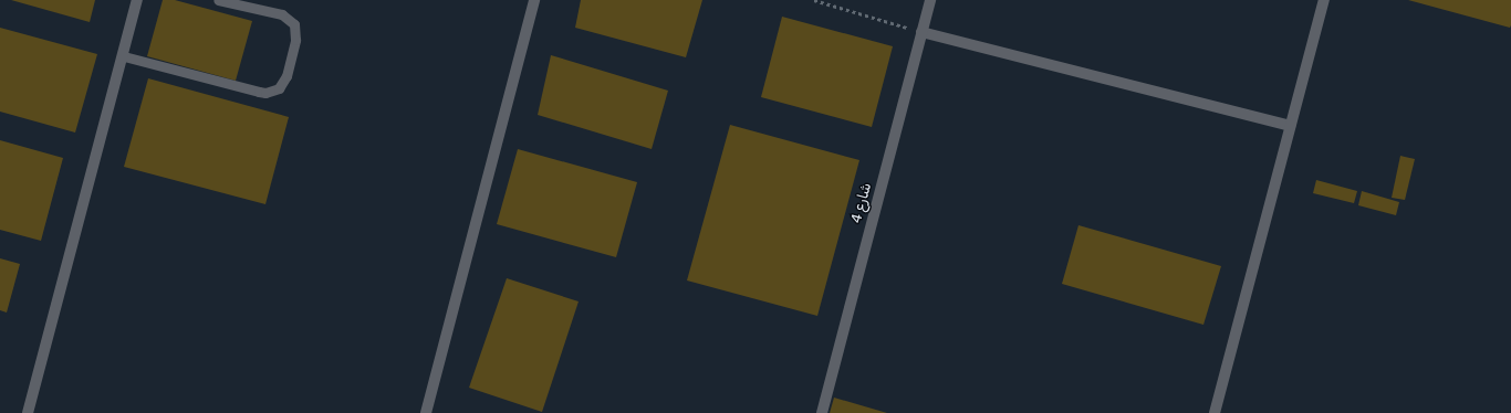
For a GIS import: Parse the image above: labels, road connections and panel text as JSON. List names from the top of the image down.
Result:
{
  "streets": {
    "street": ["شارع 4"]
  }
}
